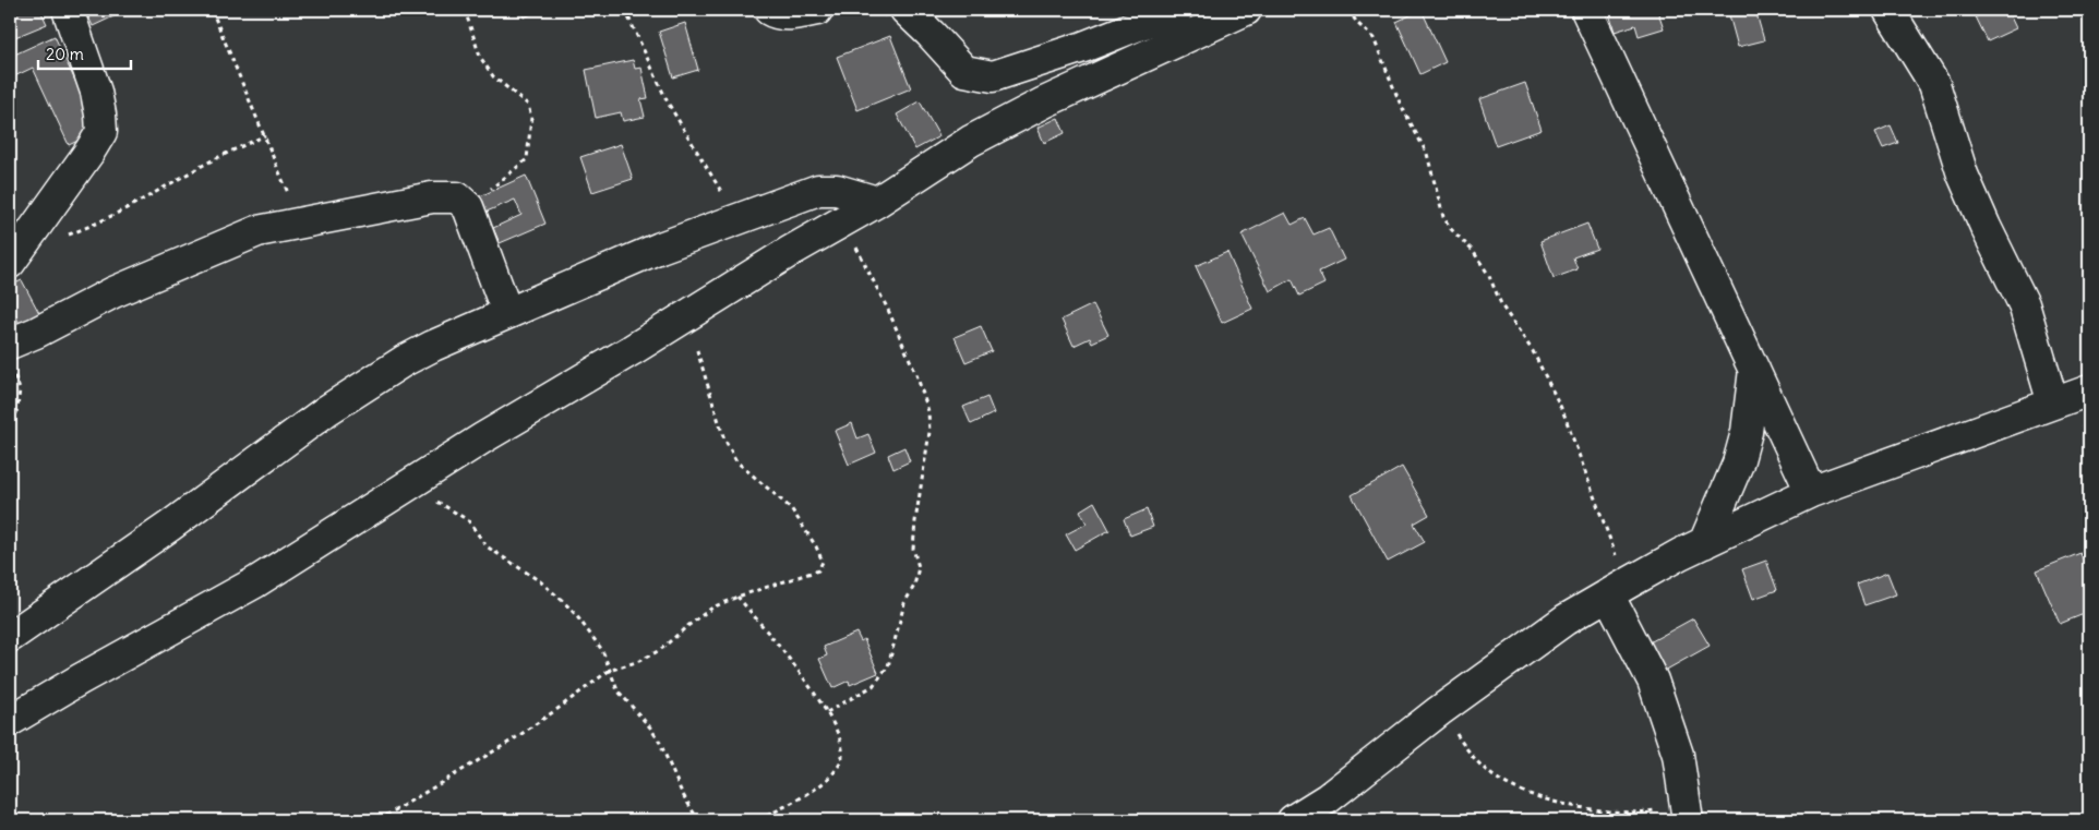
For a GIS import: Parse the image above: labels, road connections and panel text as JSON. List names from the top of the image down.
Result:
{
  "scale_bar": "20 m"
}
